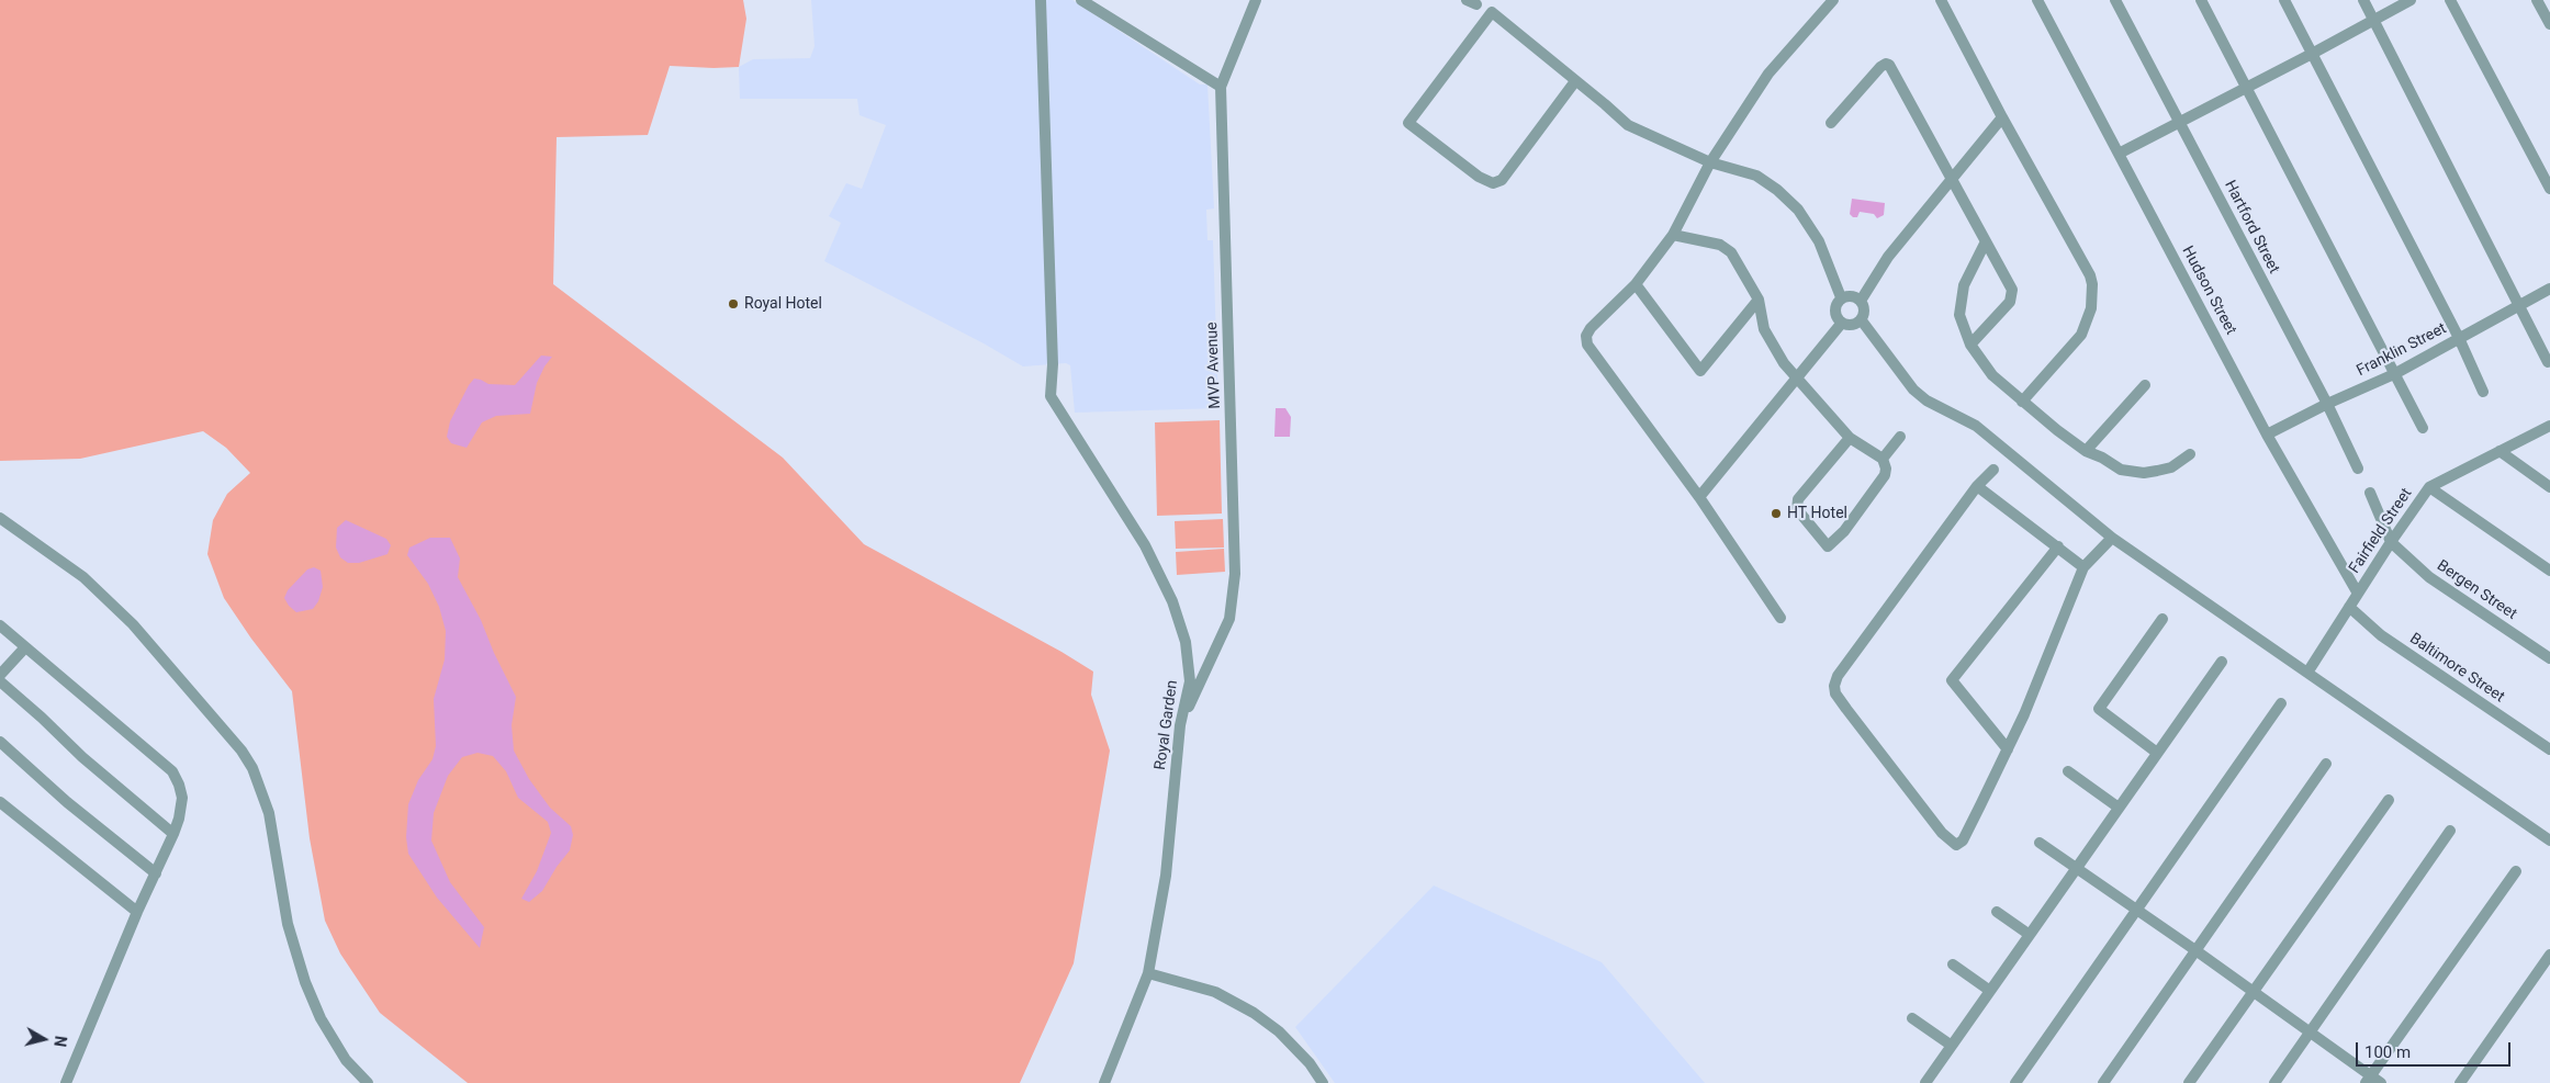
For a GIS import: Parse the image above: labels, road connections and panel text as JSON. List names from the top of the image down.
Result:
{
  "streets": {
    "street": [
      "Hartford Street",
      "Hudson Street",
      "Franklin Street",
      "MVP Avenue",
      "Fairfield Street",
      "Bergen Street",
      "Baltimore Street",
      "Royal Garden"
    ]
  },
  "crossings": [
    ["Hartford Street", "Franklin Street"],
    ["Hudson Street", "Franklin Street"],
    ["Hudson Street", "Fairfield Street"],
    ["MVP Avenue", "Royal Garden"],
    ["Fairfield Street", "Bergen Street"],
    ["Fairfield Street", "Baltimore Street"]
  ],
  "places": ["Royal Hotel", "HT Hotel"],
  "scale_bar": "100 m",
  "north": "right"
}
